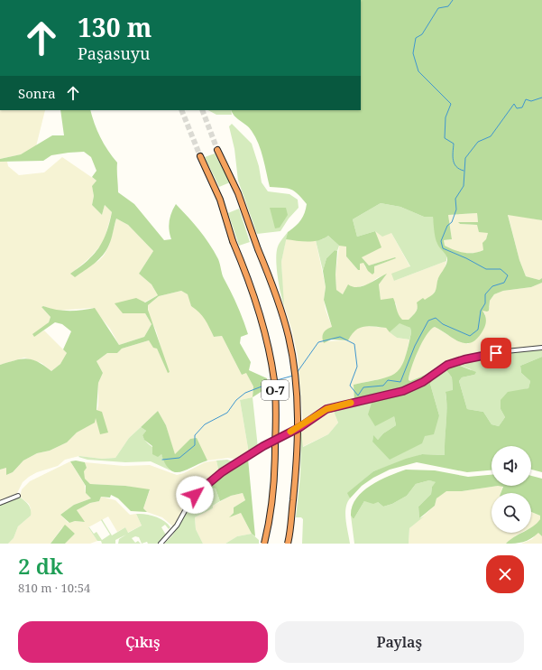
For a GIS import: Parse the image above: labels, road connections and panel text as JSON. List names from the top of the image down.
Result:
{
  "streets": {
    "highway": ["O-7"]
  },
  "page": {
    "turn": ["130 m", "Paşasuyu"],
    "then": "Sonra",
    "heading": ["2 dk", "810 m · 10:54"],
    "buttons": ["Çıkış", "Paylaş"]
  }
}
